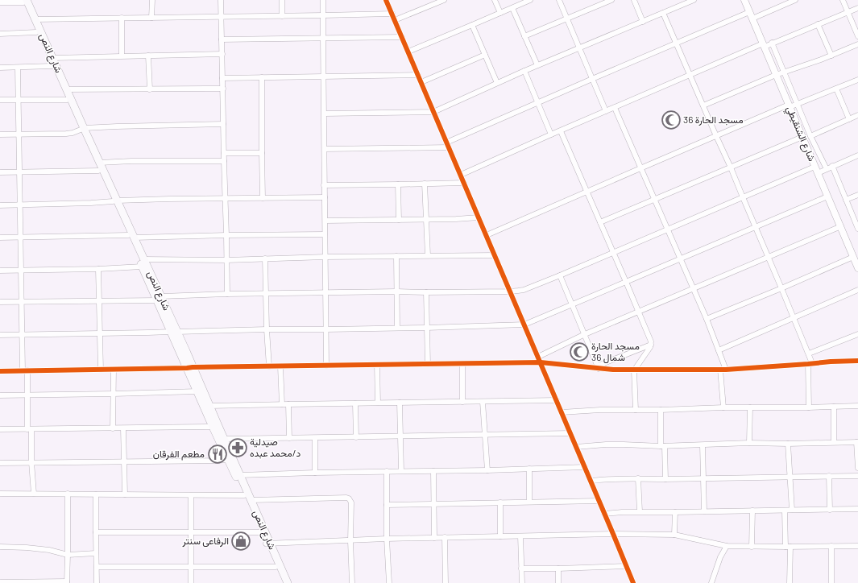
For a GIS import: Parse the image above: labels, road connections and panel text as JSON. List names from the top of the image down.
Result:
{
  "streets": {
    "main road": ["شارع النص"],
    "street": ["شارع الشنقيطي"]
  },
  "places": {
    "mosque": ["مسجد الحارة 36", "مسجد الحارة 36 شمال"],
    "pharmacy": ["صيدلية د/محمد عبده"],
    "restaurant": ["مطعم الفرقان"],
    "shop": ["الرفاعى سنتر"]
  }
}
